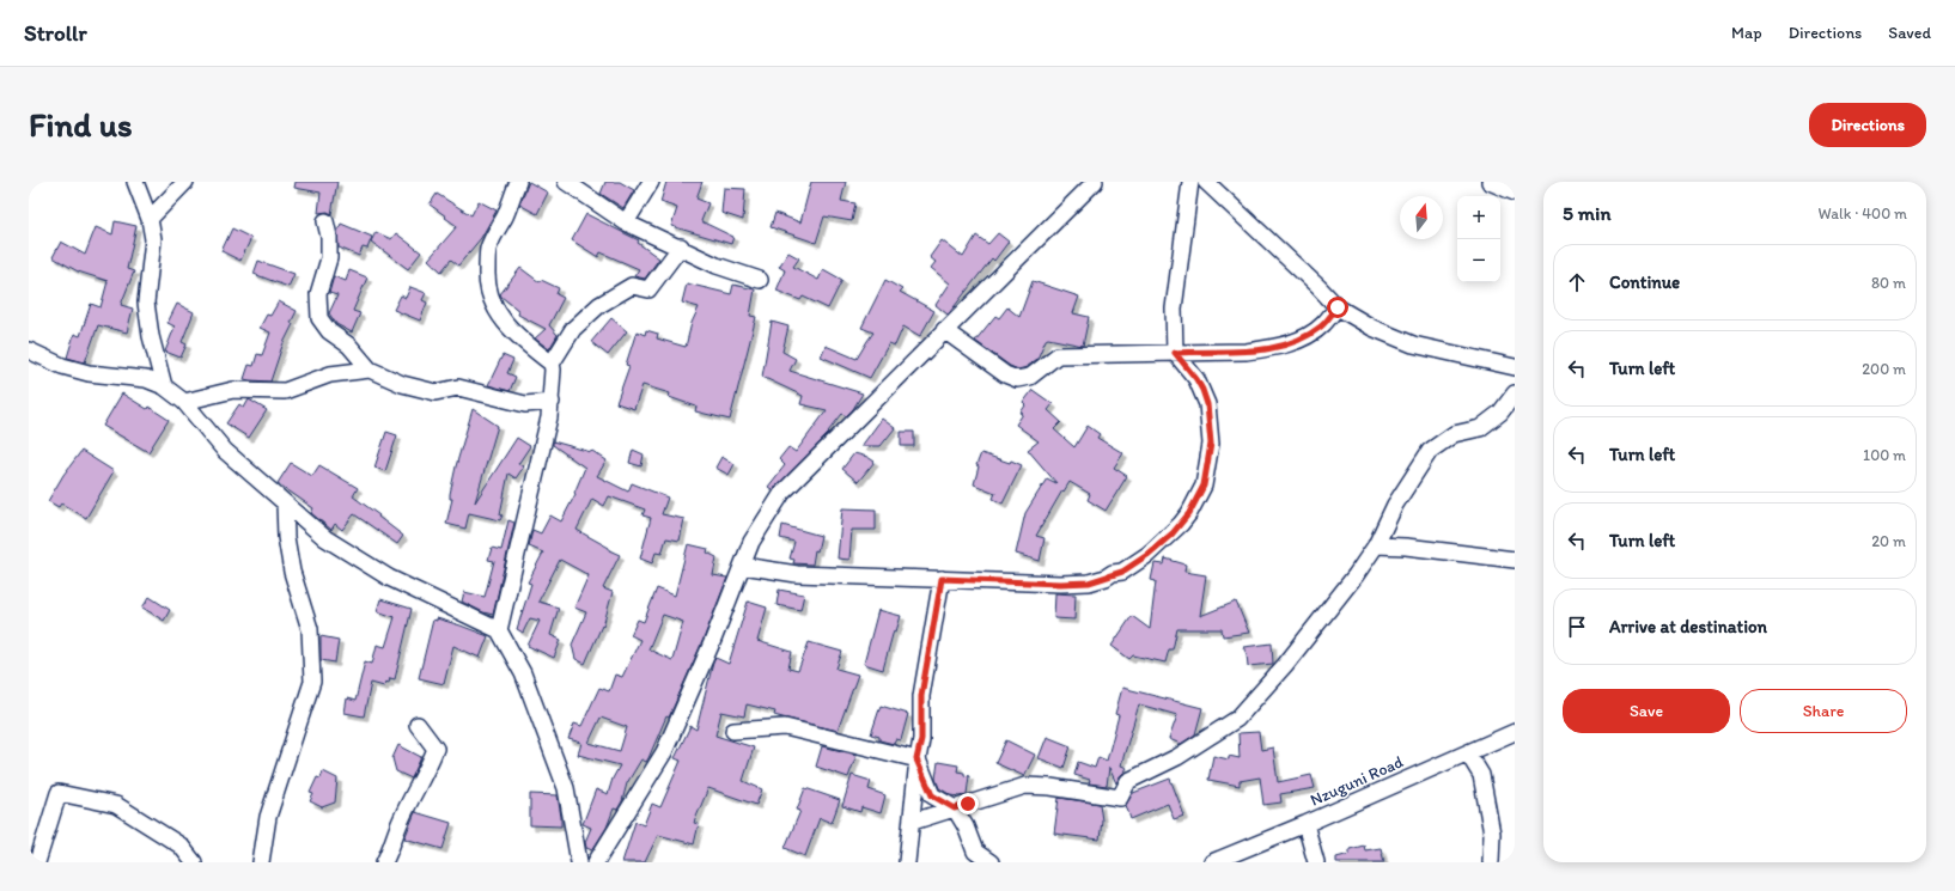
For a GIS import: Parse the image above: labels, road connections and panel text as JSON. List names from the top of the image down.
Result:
{
  "streets": {
    "street": ["Nzuguni Road"]
  },
  "north": "top",
  "page": {
    "header": "Strollr",
    "nav": ["Map", "Directions", "Saved"],
    "buttons": [
      "Directions",
      ["Save", "Share"]
    ],
    "title": "Find us",
    "heading": ["5 min", "Walk · 400 m"],
    "map_buttons": ["+", "−"],
    "list": [
      ["Continue", "80 m"],
      ["Turn left", "200 m"],
      ["Turn left", "100 m"],
      ["Turn left", "20 m"],
      "Arrive at destination"
    ]
  }
}
